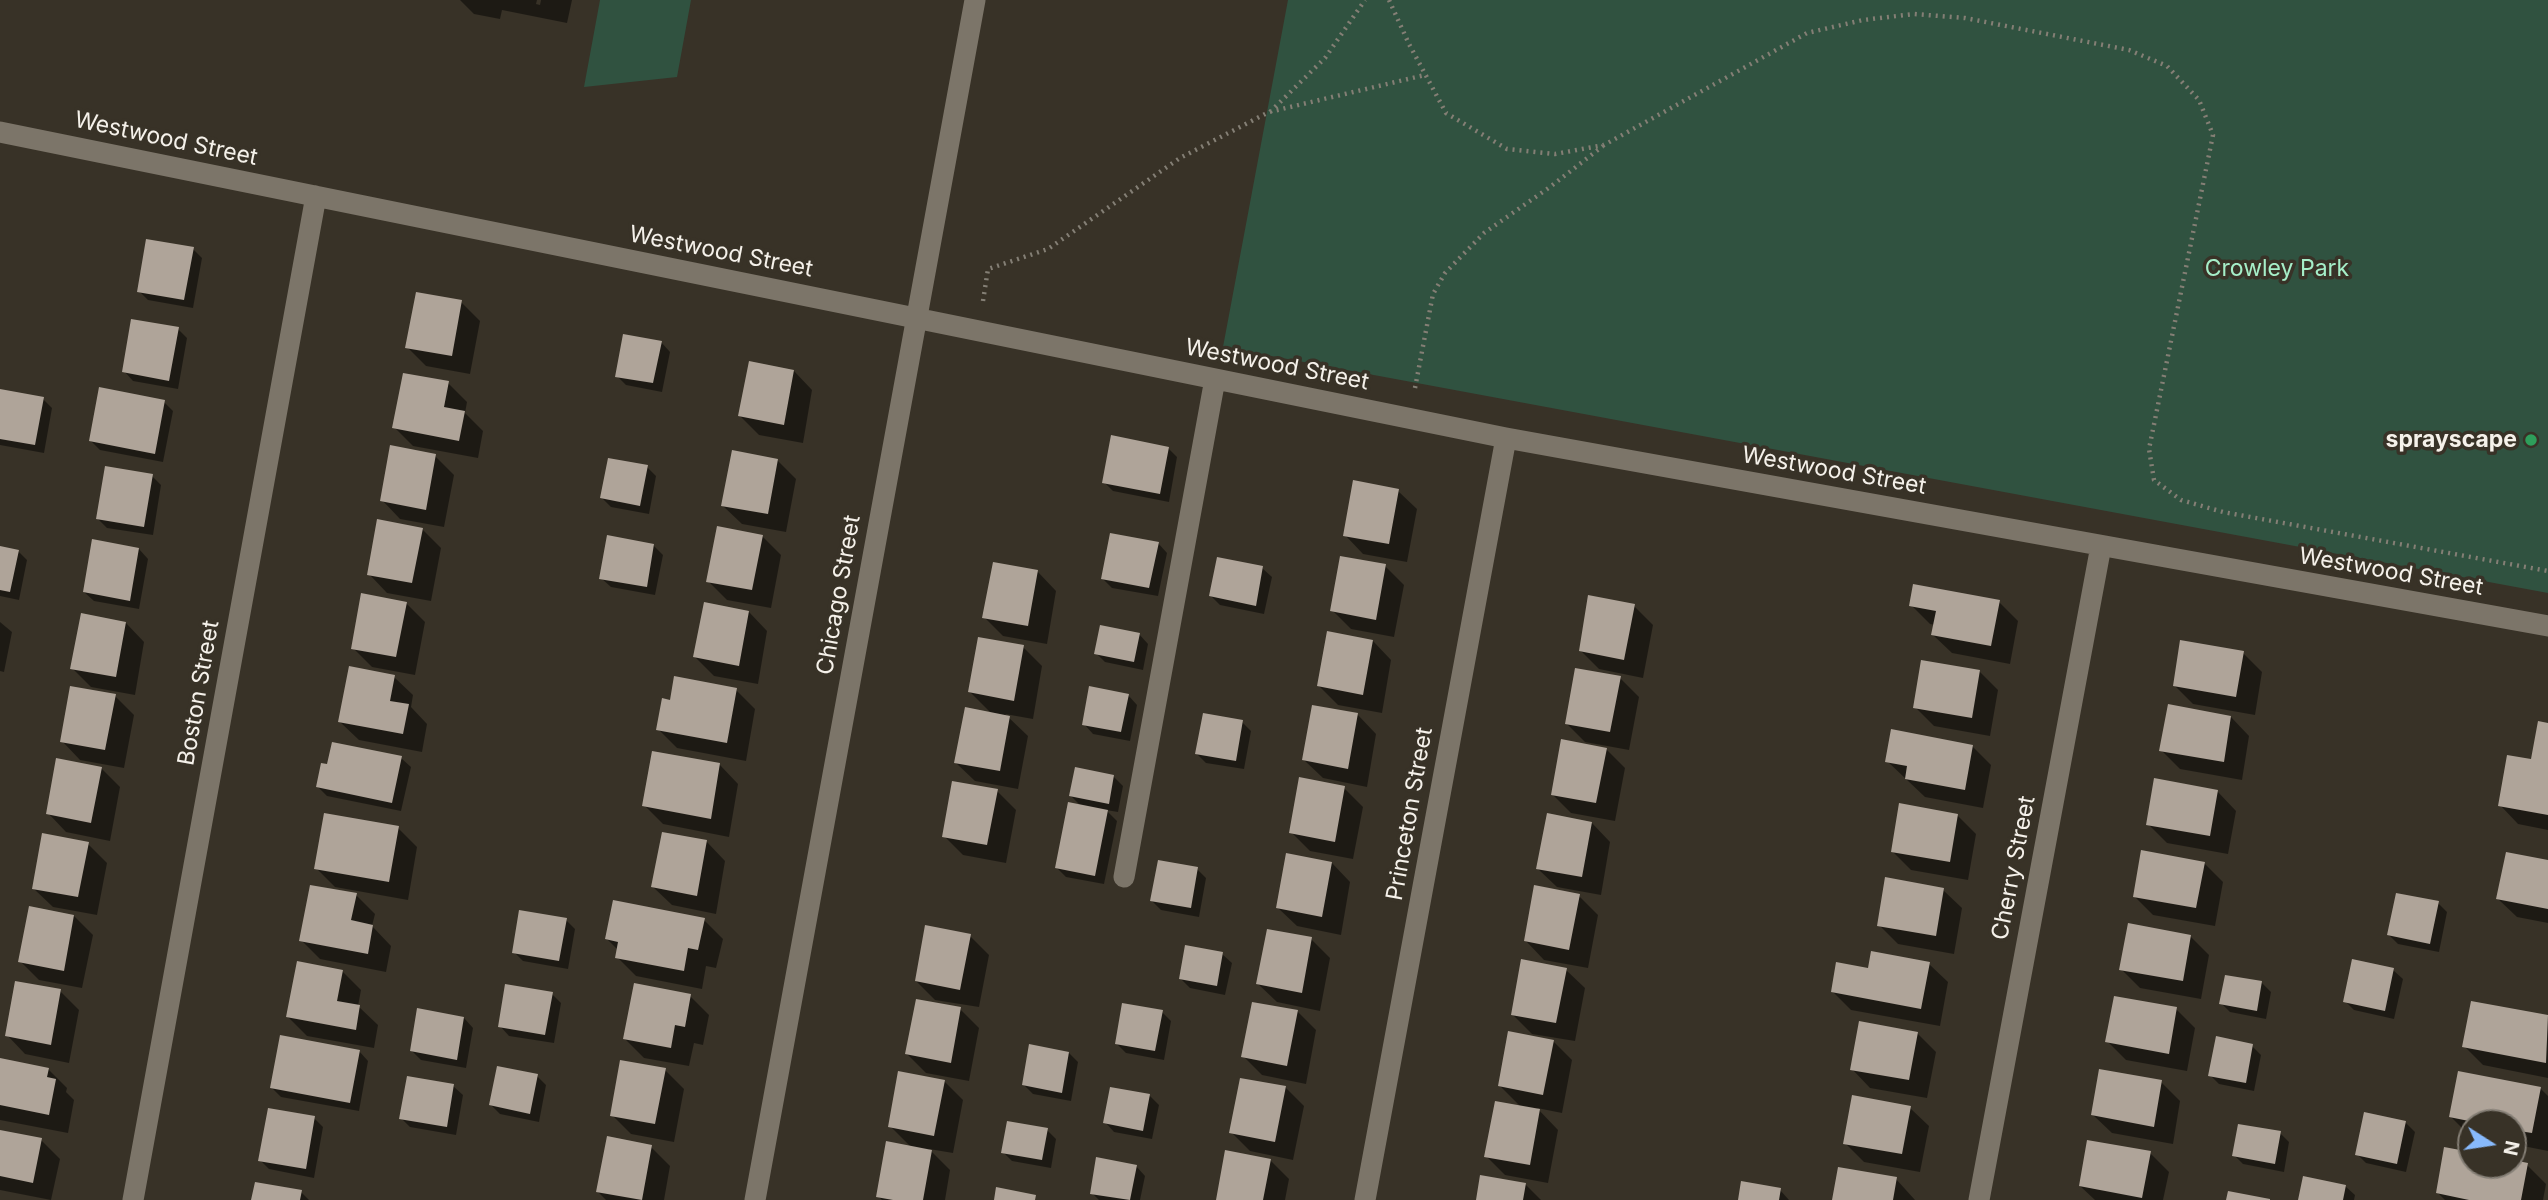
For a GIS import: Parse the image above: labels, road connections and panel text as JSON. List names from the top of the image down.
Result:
{
  "streets": {
    "street": [
      "Westwood Street",
      "Chicago Street",
      "Boston Street",
      "Princeton Street",
      "Cherry Street"
    ]
  },
  "crossings": [
    ["Westwood Street", "Chicago Street"],
    ["Westwood Street", "Boston Street"],
    ["Westwood Street", "Princeton Street"],
    ["Westwood Street", "Cherry Street"]
  ],
  "parks": ["Crowley Park"],
  "places": ["sprayscape"],
  "north": "right"
}
